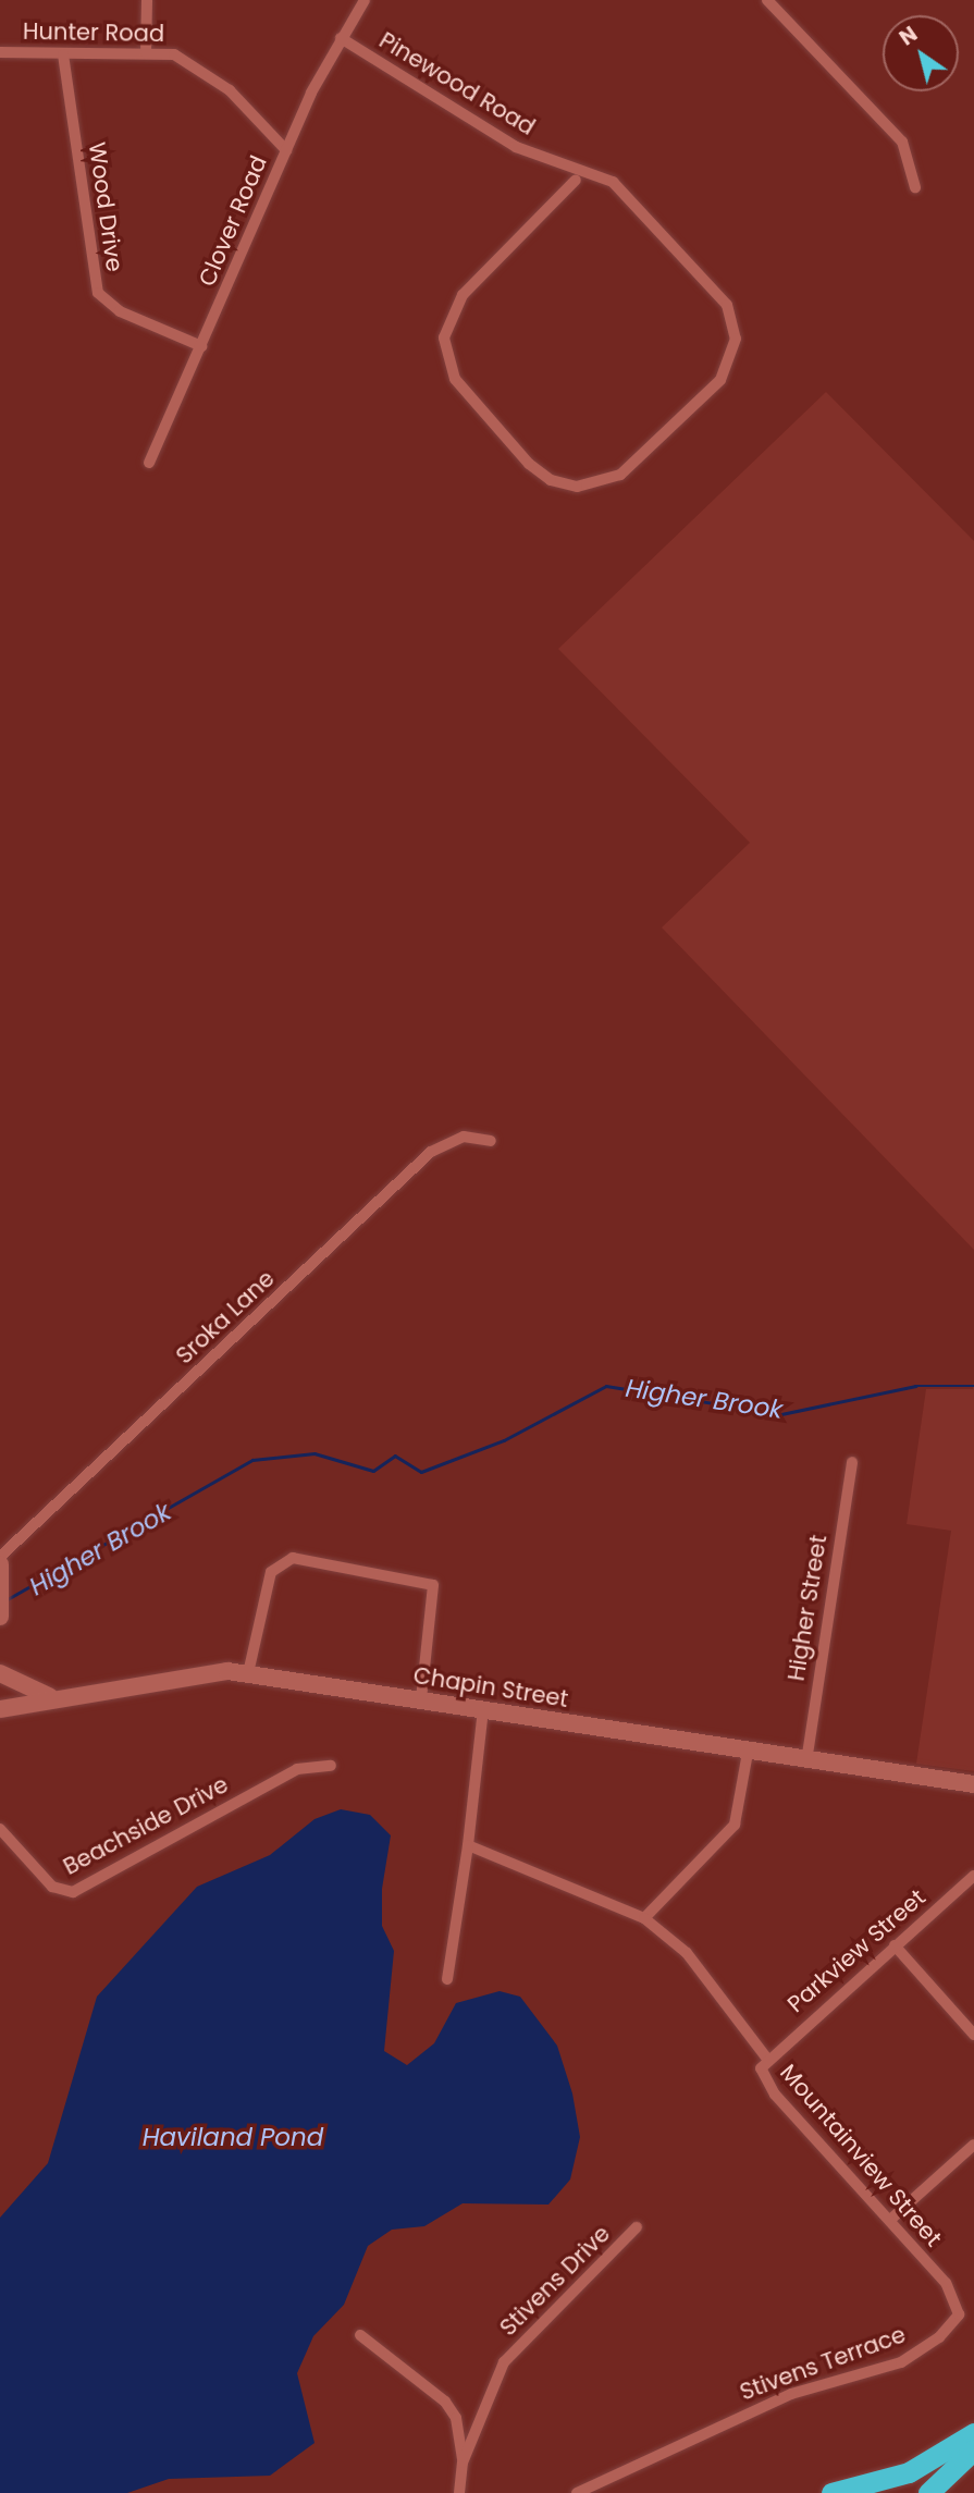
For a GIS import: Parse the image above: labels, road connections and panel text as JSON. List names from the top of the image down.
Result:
{
  "streets": {
    "main road": ["Chapin Street"],
    "street": [
      "Hunter Road",
      "Pinewood Road",
      "Wood Drive",
      "Clover Road",
      "Sroka Lane",
      "Higher Street",
      "Beachside Drive",
      "Parkview Street",
      "Mountainview Street",
      "Stivens Drive",
      "Stivens Terrace"
    ]
  },
  "crossings": [
    ["Hunter Road", "Wood Drive"],
    ["Hunter Road", "Clover Road"],
    ["Pinewood Road", "Clover Road"],
    ["Wood Drive", "Clover Road"],
    ["Higher Street", "Chapin Street"],
    ["Parkview Street", "Mountainview Street"],
    ["Mountainview Street", "Stivens Terrace"]
  ],
  "water": ["Higher Brook", "Haviland Pond"],
  "north": "top left"
}
